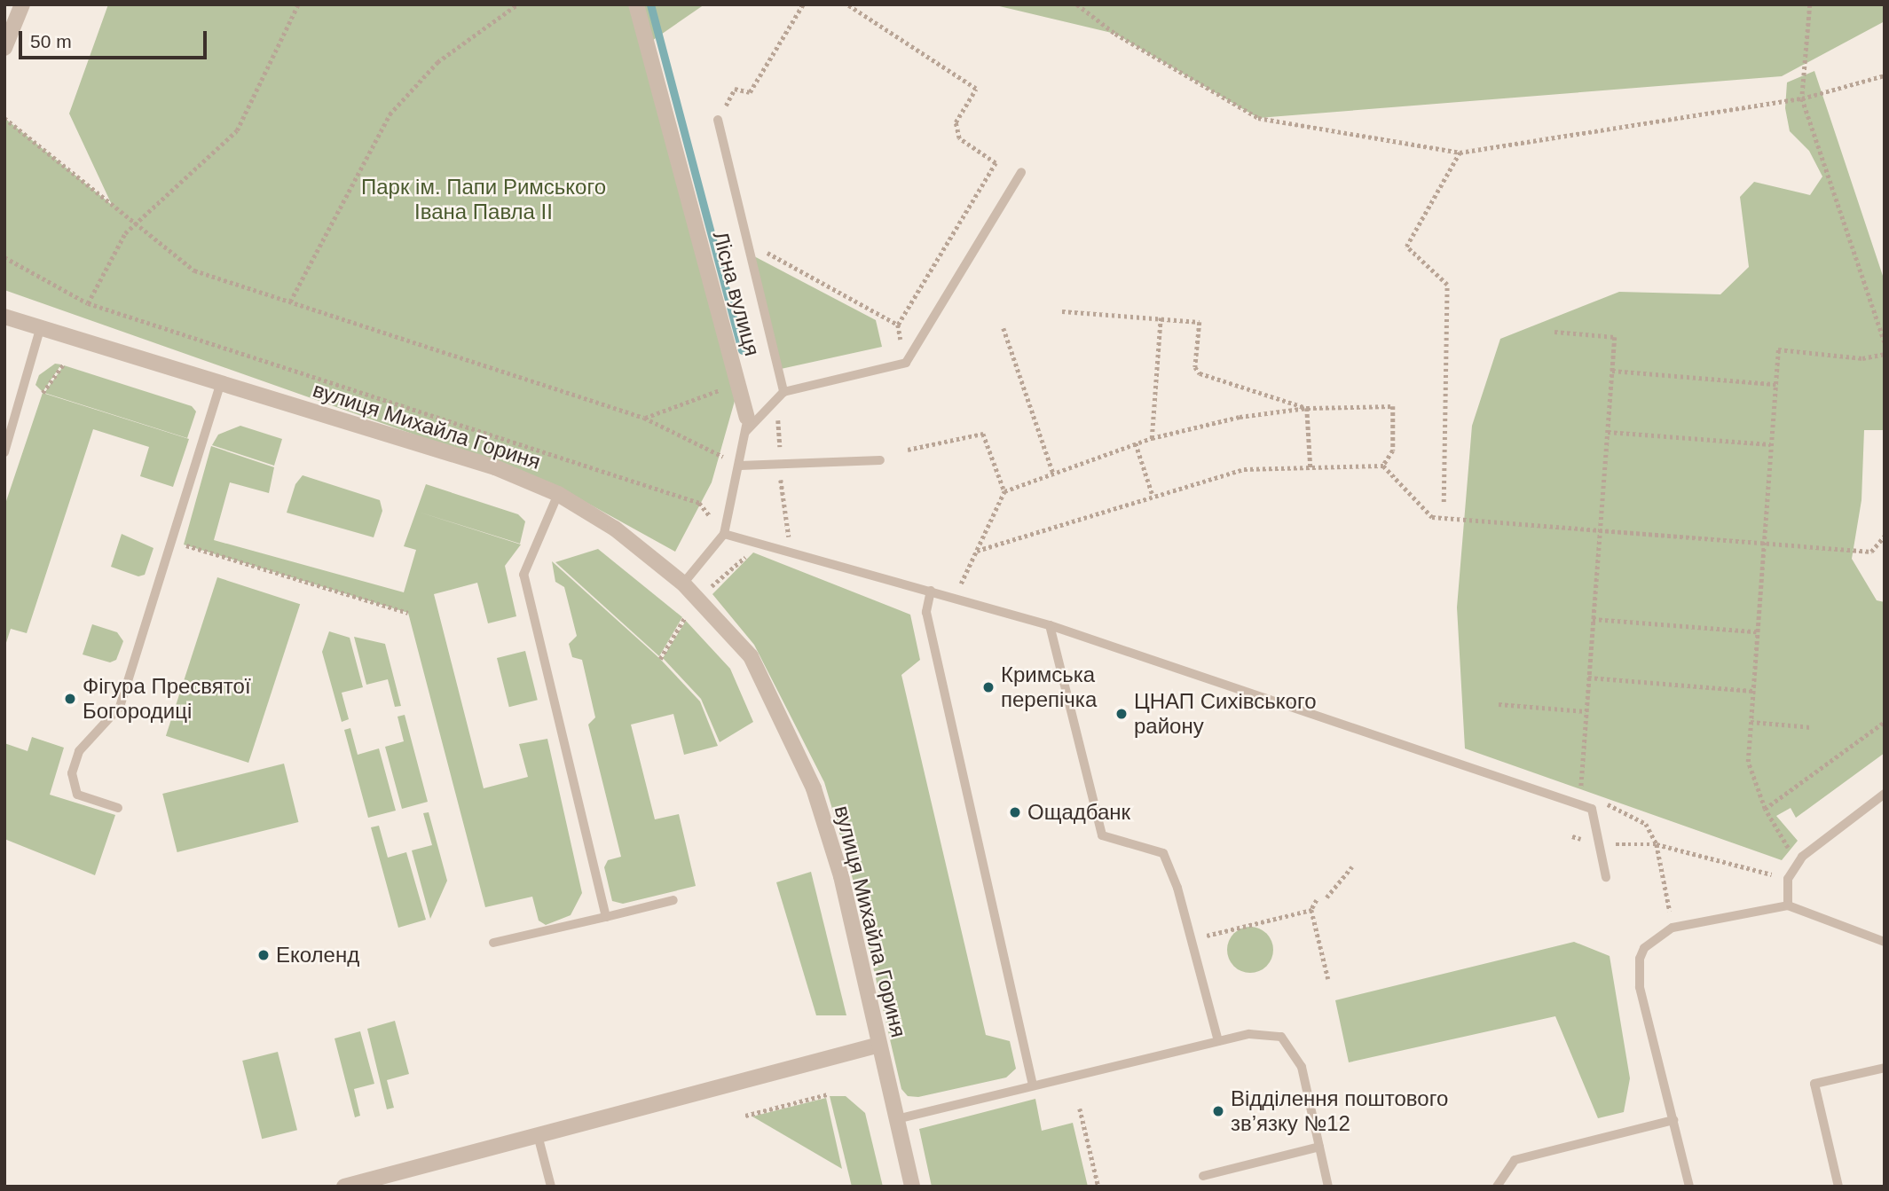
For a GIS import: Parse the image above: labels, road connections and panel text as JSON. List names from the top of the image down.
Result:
{
  "streets": {
    "street": ["Лісна вулиця", "вулиця Михайла Гориня"]
  },
  "crossings": [
    ["Лісна вулиця", "вулиця Михайла Гориня"]
  ],
  "parks": ["Парк ім. Папи Римського Івана Павла ІІ"],
  "places": [
    "Кримська перепічка",
    "Фігура Пресвятої Богородиці",
    "ЦНАП Сихівського району",
    "Ощадбанк",
    "Еколенд",
    "Відділення поштового зв’язку №12"
  ],
  "scale_bar": "50 m"
}
